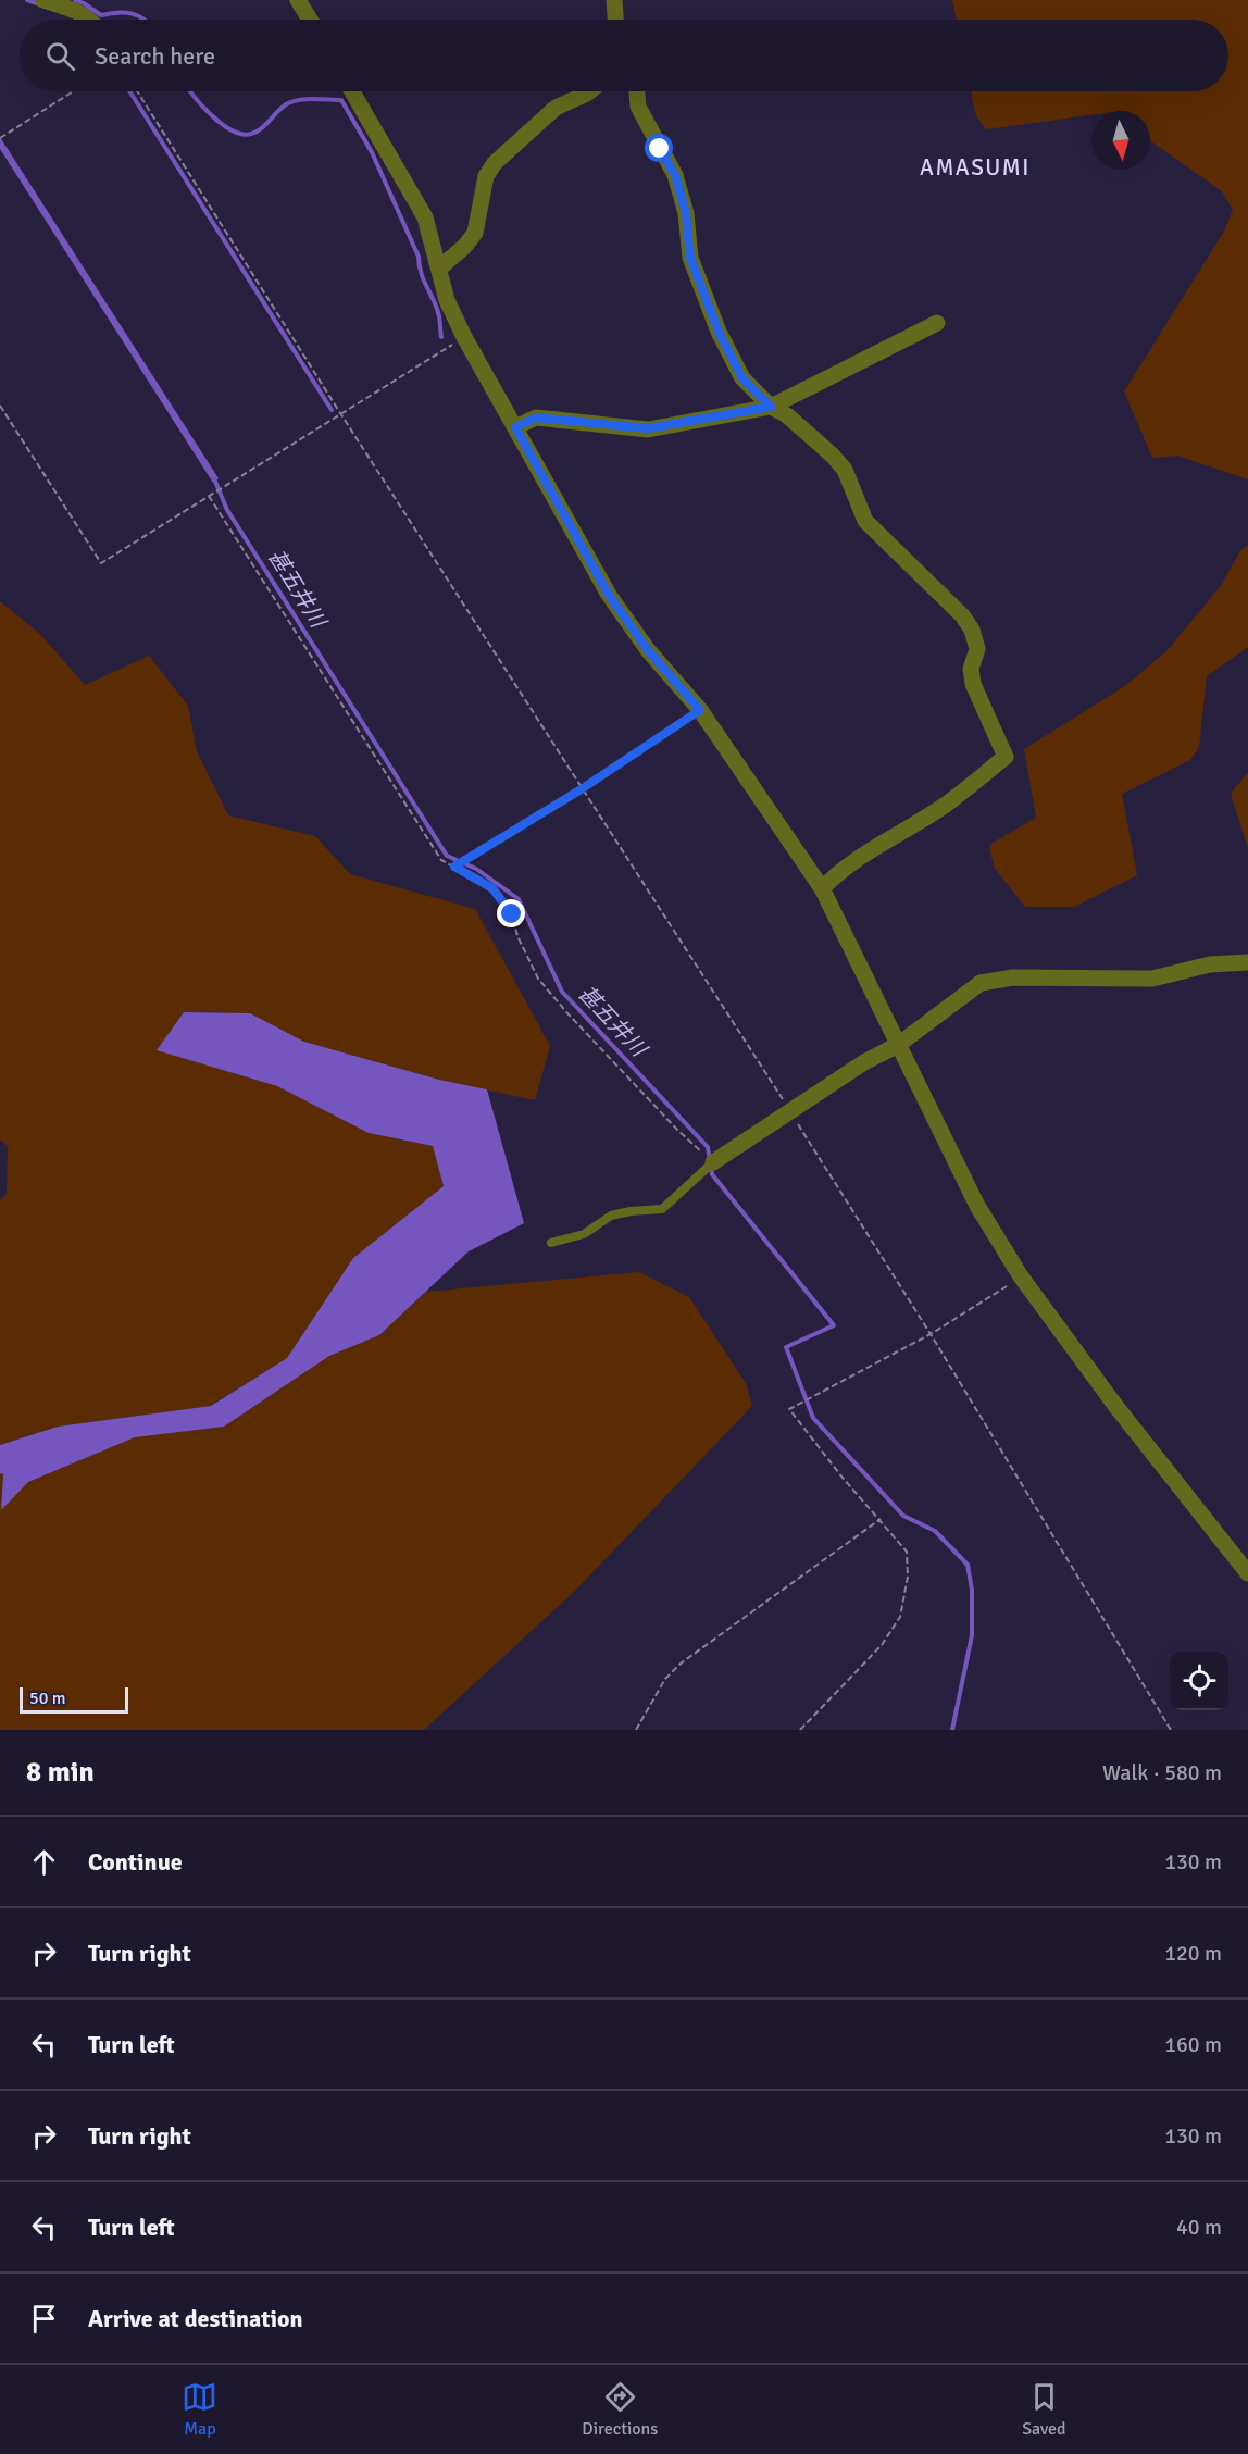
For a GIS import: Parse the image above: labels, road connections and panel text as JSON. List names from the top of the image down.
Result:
{
  "districts": ["AMASUMI"],
  "water": ["甚五井川"],
  "scale_bar": "50 m",
  "north": "bottom",
  "page": {
    "search": "Search here",
    "scale": "50 m",
    "heading": ["8 min", "Walk · 580 m"],
    "list": [
      ["Continue", "130 m"],
      ["Turn right", "120 m"],
      ["Turn left", "160 m"],
      ["Turn right", "130 m"],
      ["Turn left", "40 m"],
      "Arrive at destination"
    ],
    "nav": ["Map", "Directions", "Saved"]
  }
}
